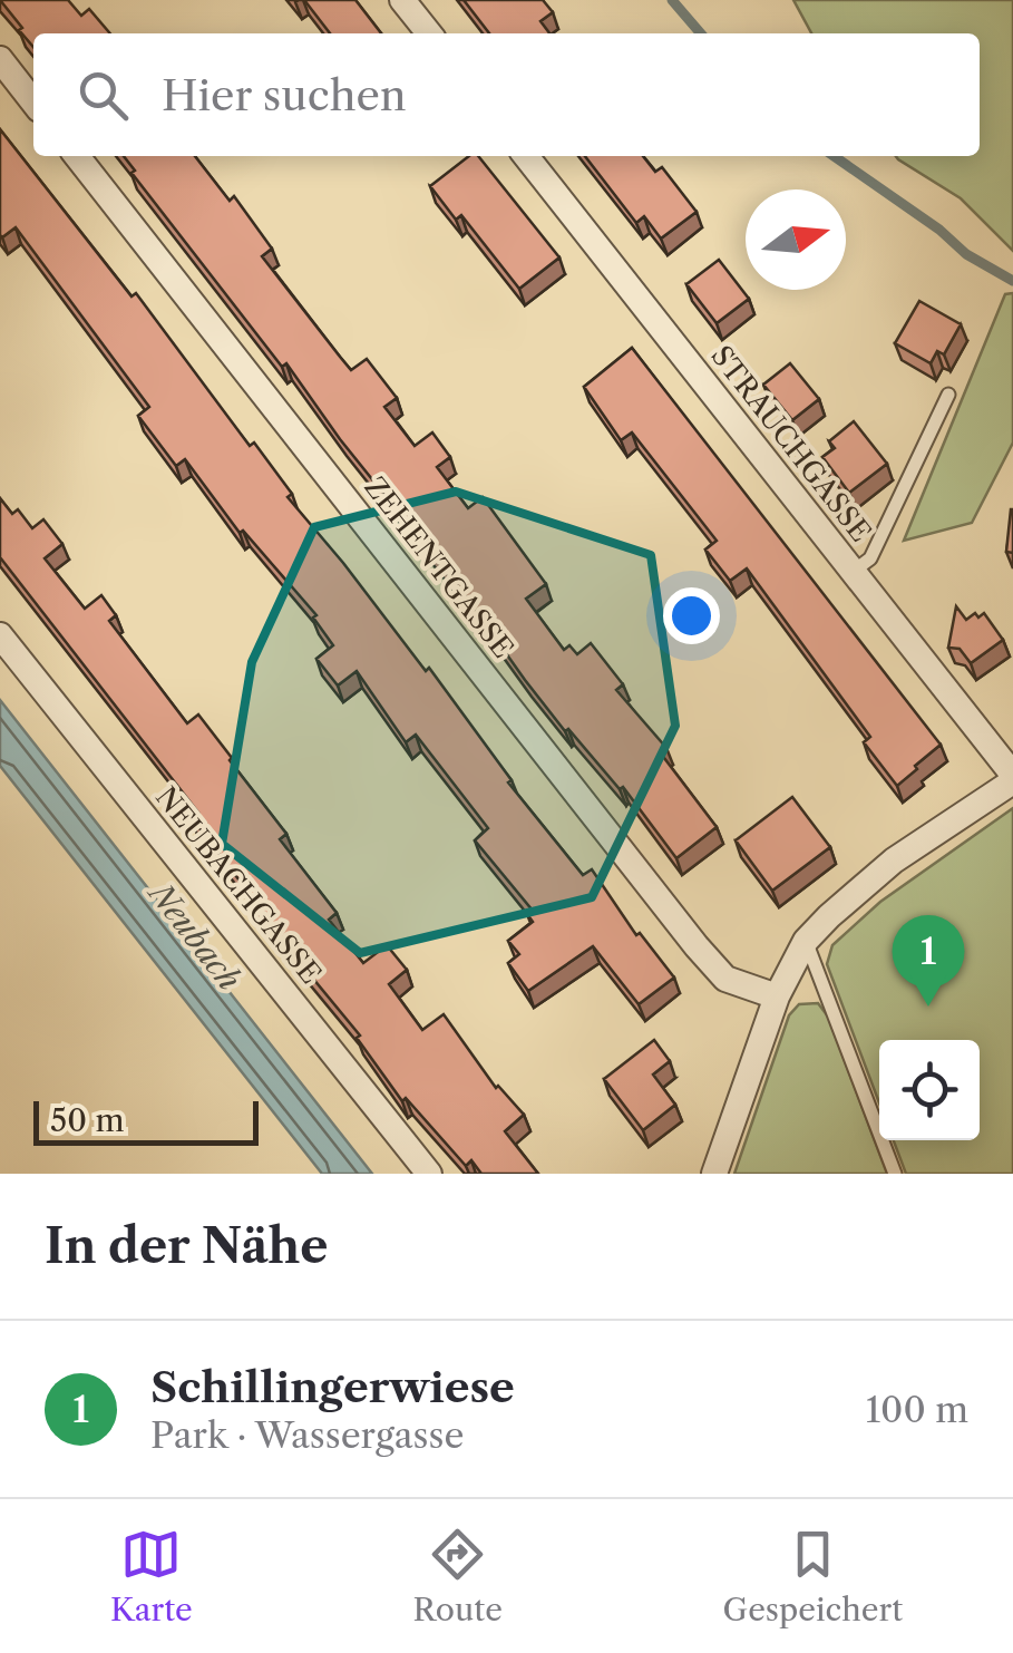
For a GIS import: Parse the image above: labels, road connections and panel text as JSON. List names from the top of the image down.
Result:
{
  "streets": {
    "street": ["STRAUCHGASSE", "ZEHENTGASSE", "NEUBACHGASSE"]
  },
  "water": ["Neubach"],
  "scale_bar": "50 m",
  "north": "right",
  "page": {
    "search": "Hier suchen",
    "pins": "1",
    "scale": "50 m",
    "heading": "In der Nähe",
    "list": [
      {
        "mark": "1",
        "name": "Schillingerwiese",
        "note": "Park · Wassergasse",
        "value": "100 m"
      }
    ],
    "nav": ["Karte", "Route", "Gespeichert"]
  }
}
